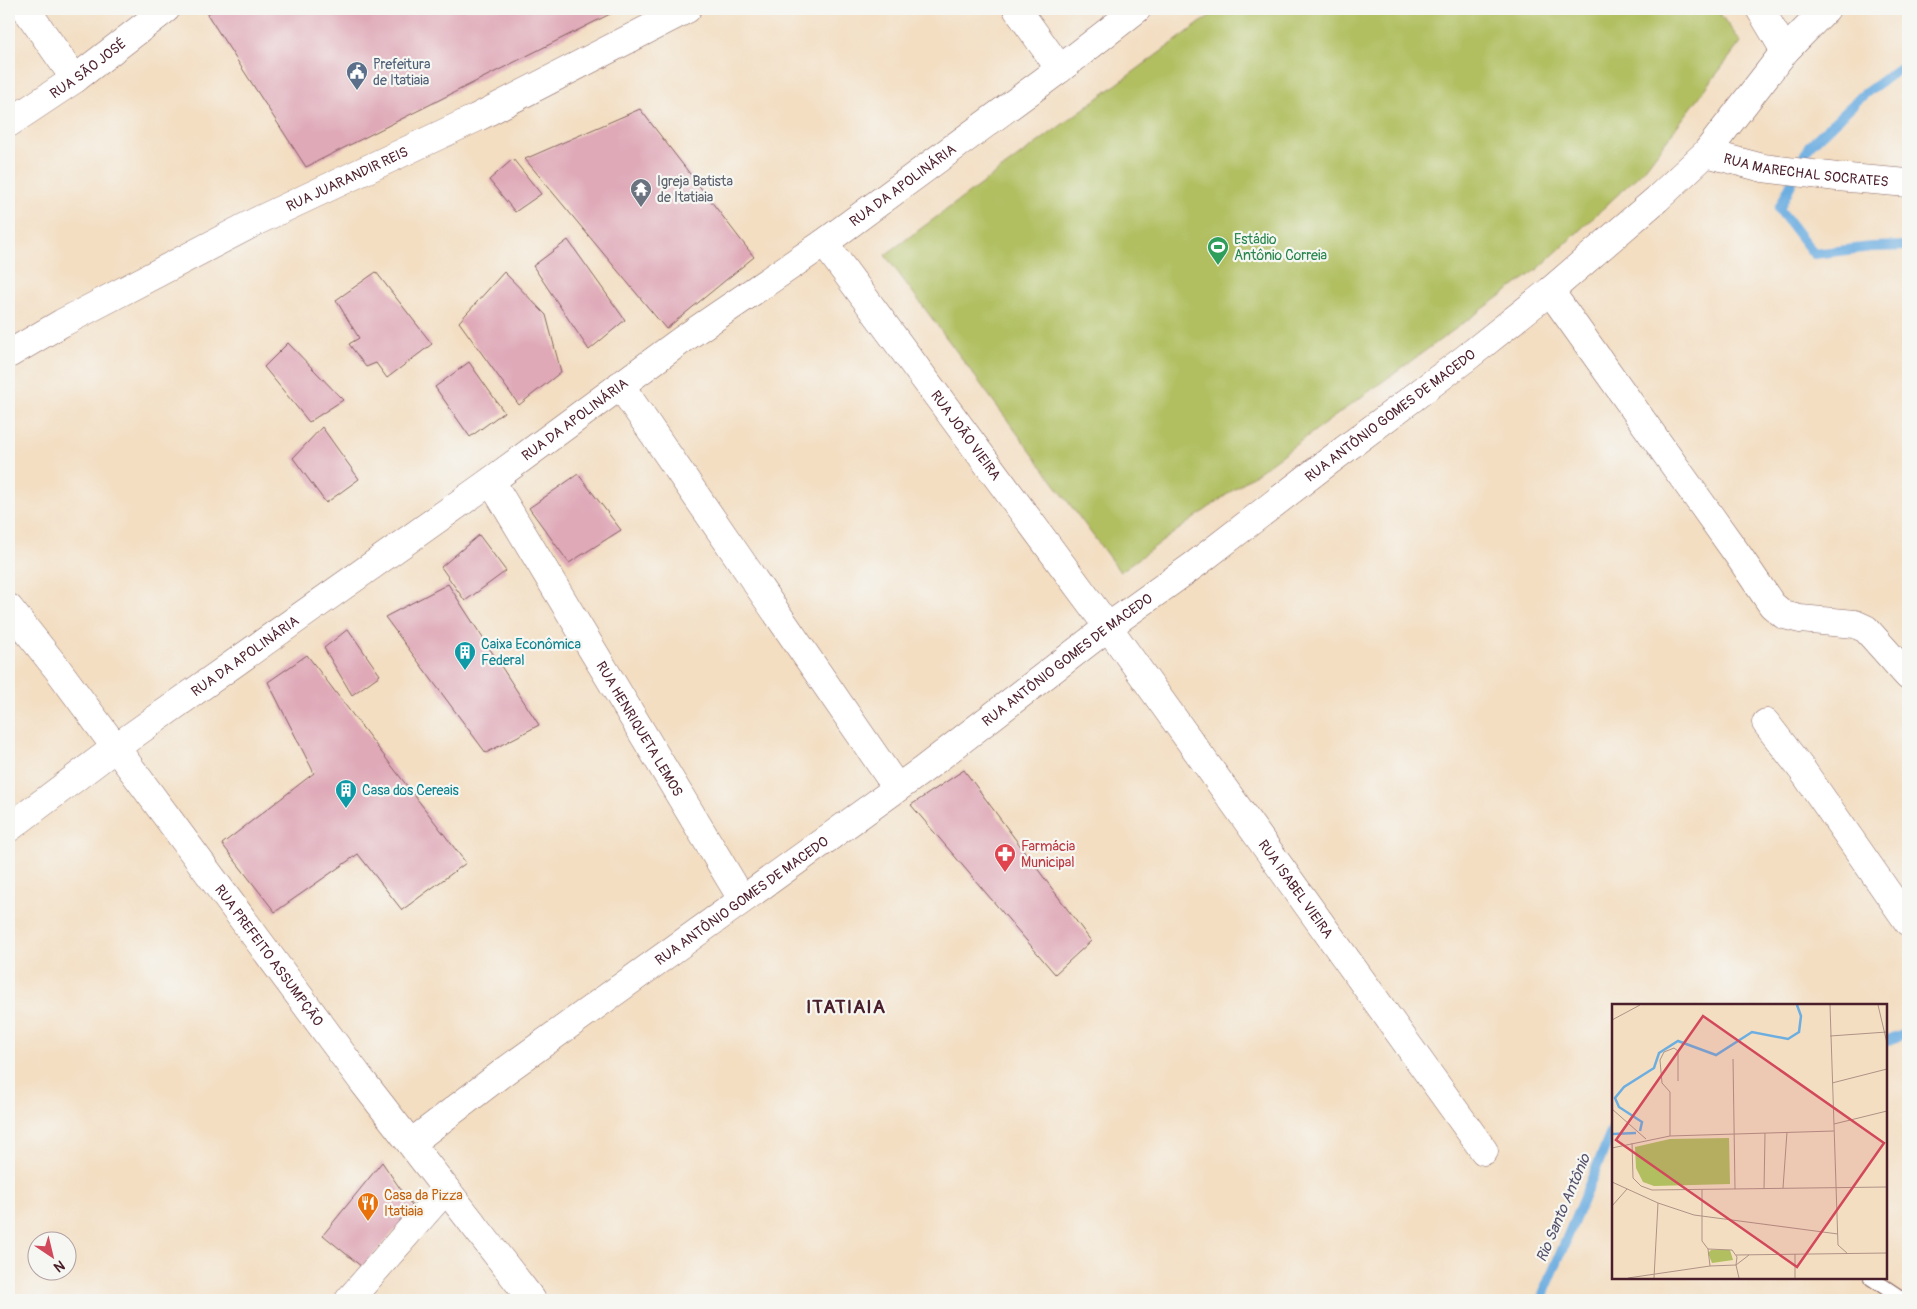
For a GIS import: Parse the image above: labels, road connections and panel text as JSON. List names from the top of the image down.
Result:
{
  "streets": {
    "street": [
      "RUA SÃO JOSÉ",
      "RUA MARECHAL SOCRATES",
      "RUA JUARANDIR REIS",
      "RUA DA APOLINÁRIA",
      "RUA ANTÔNIO GOMES DE MACEDO",
      "RUA JOÃO VIEIRA",
      "RUA HENRIQUETA LEMOS",
      "RUA ISABEL VIEIRA",
      "RUA PREFEITO ASSUMPÇÃO"
    ]
  },
  "crossings": [
    ["RUA MARECHAL SOCRATES", "RUA ANTÔNIO GOMES DE MACEDO"],
    ["RUA DA APOLINÁRIA", "RUA JOÃO VIEIRA"],
    ["RUA DA APOLINÁRIA", "RUA HENRIQUETA LEMOS"],
    ["RUA DA APOLINÁRIA", "RUA PREFEITO ASSUMPÇÃO"],
    ["RUA ANTÔNIO GOMES DE MACEDO", "RUA JOÃO VIEIRA"],
    ["RUA ANTÔNIO GOMES DE MACEDO", "RUA HENRIQUETA LEMOS"],
    ["RUA ANTÔNIO GOMES DE MACEDO", "RUA ISABEL VIEIRA"],
    ["RUA ANTÔNIO GOMES DE MACEDO", "RUA PREFEITO ASSUMPÇÃO"],
    ["RUA JOÃO VIEIRA", "RUA ISABEL VIEIRA"]
  ],
  "districts": ["ITATIAIA"],
  "water": ["Rio Santo Antônio"],
  "places": {
    "public building": ["Prefeitura de Itatiaia"],
    "temple": ["Igreja Batista de Itatiaia"],
    "sports": ["Estádio Antônio Correia"],
    "building": ["Caixa Econômica Federal", "Casa dos Cereais"],
    "pharmacy": ["Farmácia Municipal"],
    "restaurant": ["Casa da Pizza Itatiaia"]
  },
  "north": "bottom right"
}
